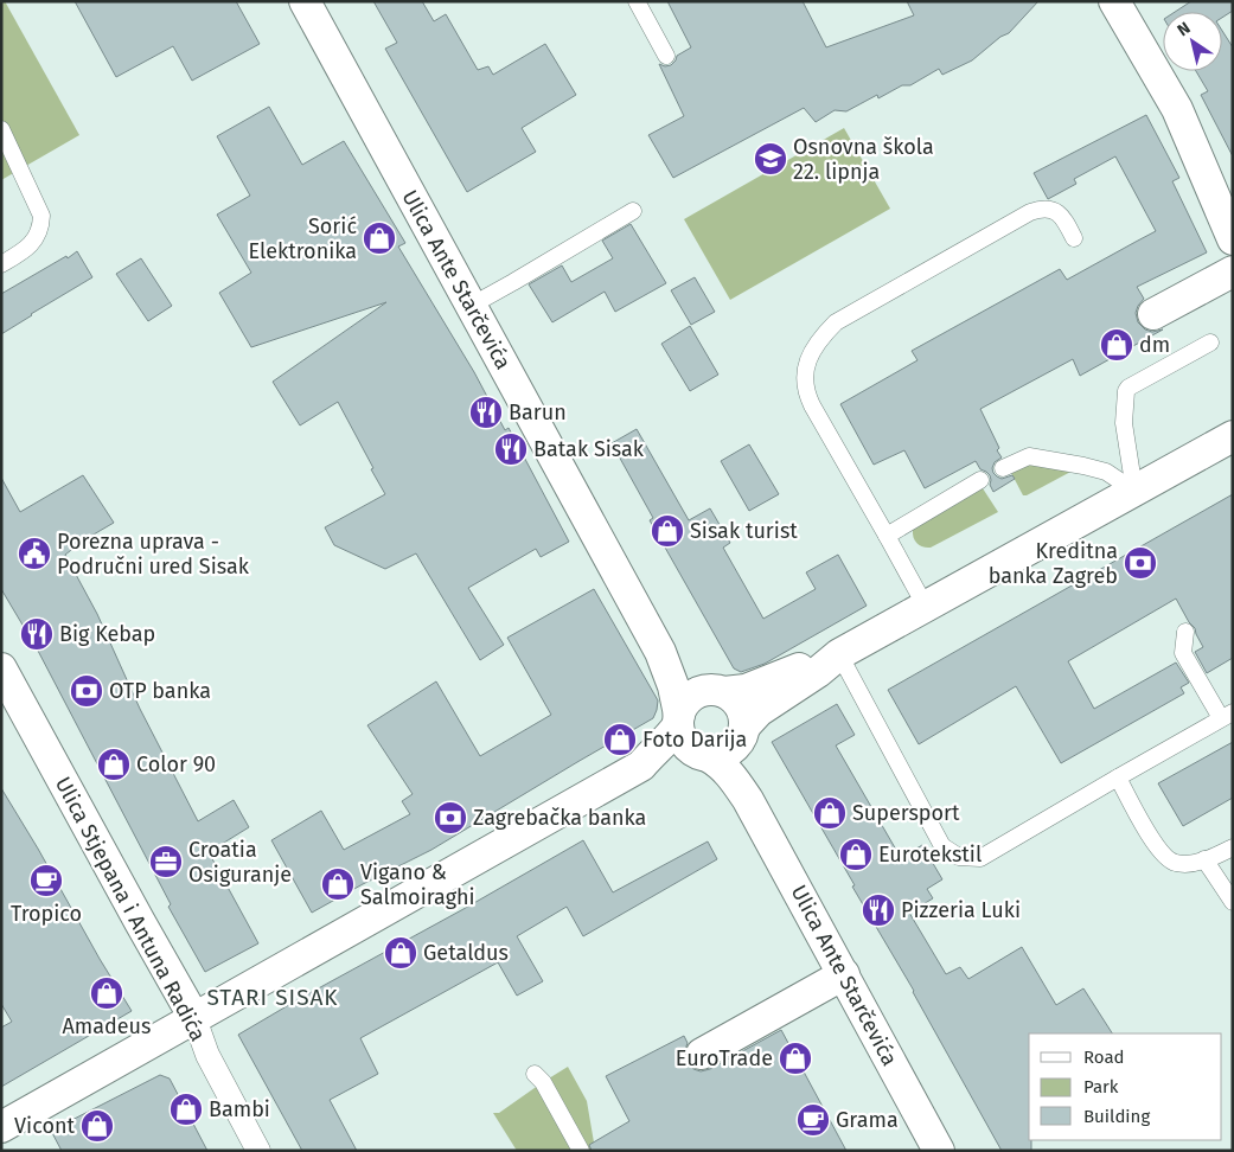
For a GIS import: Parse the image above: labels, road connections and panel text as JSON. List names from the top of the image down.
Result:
{
  "streets": {
    "street": ["Ulica Ante Starčevića", "Ulica Stjepana i Antuna Radića"]
  },
  "districts": ["STARI SISAK"],
  "places": {
    "school or university": ["Osnovna škola 22. lipnja"],
    "shop": [
      "Sorić Elektronika",
      "dm",
      "Sisak turist",
      "Foto Darija",
      "Color 90",
      "Supersport",
      "Eurotekstil",
      "Vigano & Salmoiraghi",
      "Getaldus",
      "Amadeus",
      "EuroTrade",
      "Bambi",
      "Vicont"
    ],
    "restaurant": [
      "Barun",
      "Batak Sisak",
      "Big Kebap",
      "Pizzeria Luki"
    ],
    "public building": ["Porezna uprava - Područni ured Sisak"],
    "bank": ["Kreditna banka Zagreb", "OTP banka", "Zagrebačka banka"],
    "office": ["Croatia Osiguranje"],
    "cafe": ["Tropico", "Grama"]
  },
  "legend": ["Road", "Park", "Building"],
  "north": "top left"
}
